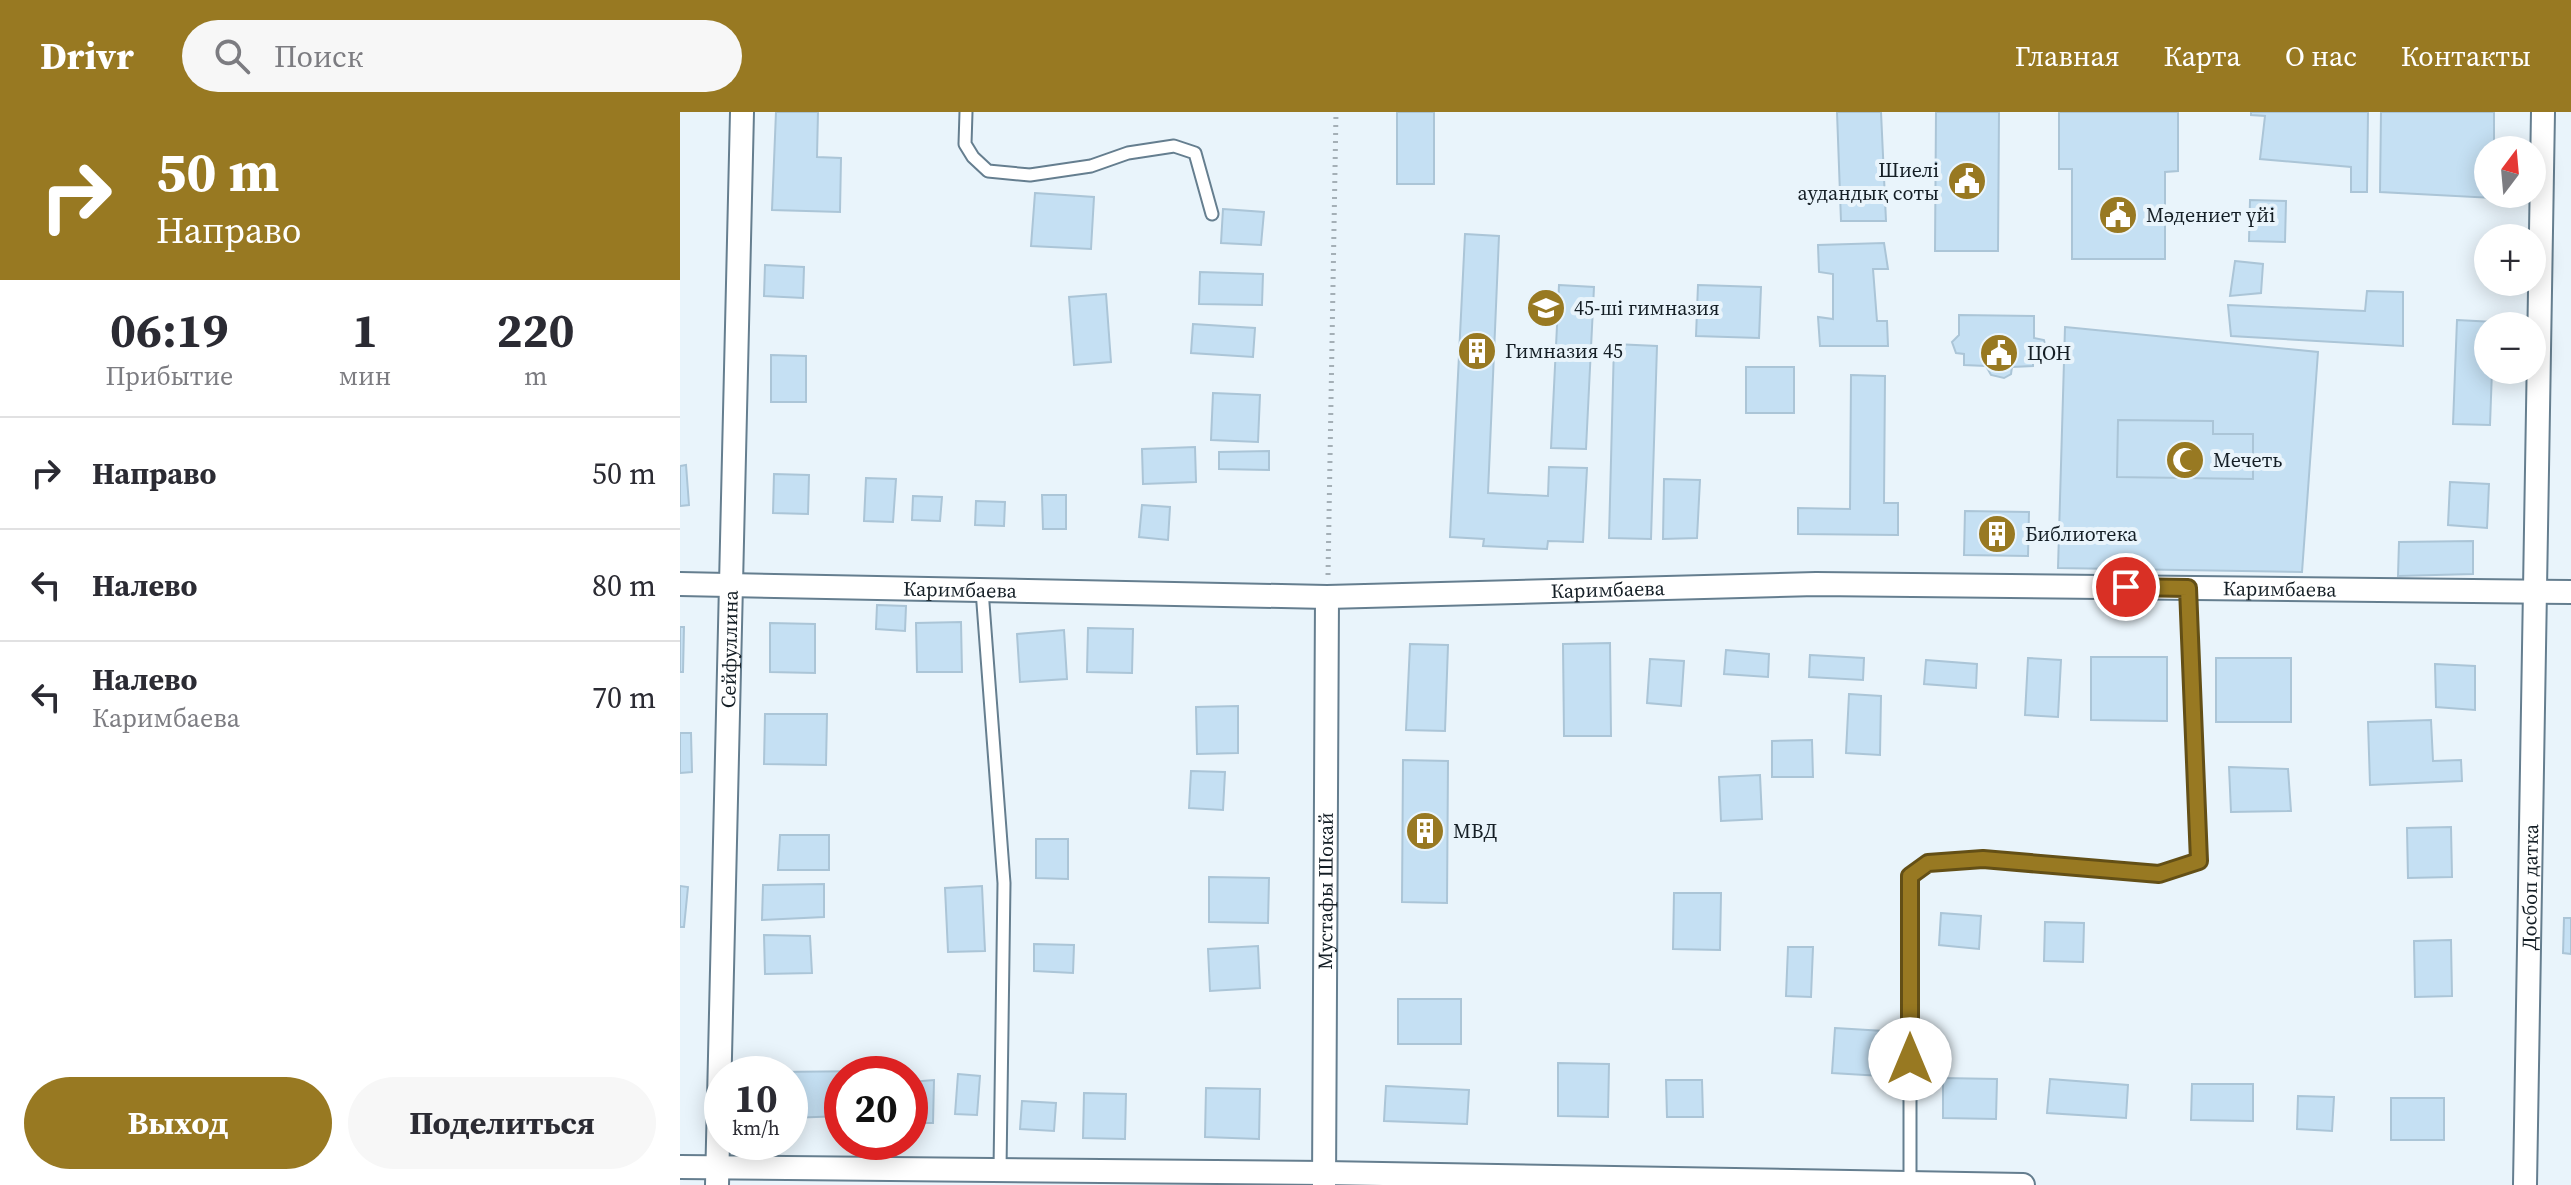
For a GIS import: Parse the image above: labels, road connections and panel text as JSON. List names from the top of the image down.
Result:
{
  "streets": {
    "street": [
      "Каримбаева",
      "Сейфуллина",
      "Досбоп датка",
      "Мустафы Шокай"
    ]
  },
  "crossings": [
    ["Каримбаева", "Сейфуллина"],
    ["Каримбаева", "Досбоп датка"],
    ["Каримбаева", "Мустафы Шокай"]
  ],
  "places": {
    "public building": ["Шиелі аудандық соты", "Мәдениет үйі", "ЦОН"],
    "school or university": ["45-ші гимназия"],
    "building": ["Гимназия 45", "Библиотека", "МВД"],
    "mosque": ["Мечеть"]
  },
  "north": "top",
  "page": {
    "header": "Drivr",
    "search": "Поиск",
    "nav": [
      "Главная",
      "Карта",
      "О нас",
      "Контакты"
    ],
    "turn": ["50 m", "Направо"],
    "map_buttons": ["+", "−"],
    "eta": [
      "06:19",
      "Прибытие",
      "1",
      "мин",
      "220",
      "m"
    ],
    "list": [
      {
        "name": "Направо",
        "value": "50 m"
      },
      {
        "name": "Налево",
        "value": "80 m"
      },
      {
        "name": "Налево",
        "note": "Каримбаева",
        "value": "70 m"
      }
    ],
    "speed": "10 km/h",
    "limit": "20",
    "buttons": ["Выход", "Поделиться"]
  }
}
